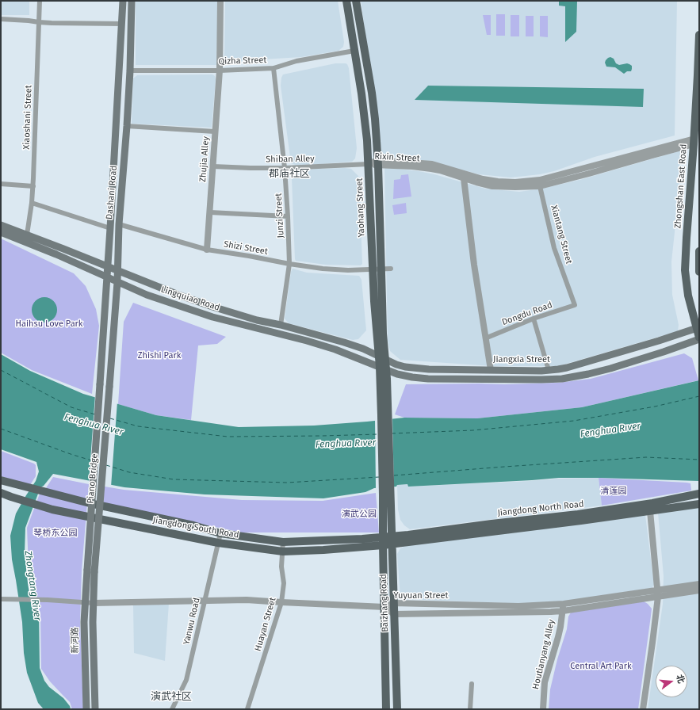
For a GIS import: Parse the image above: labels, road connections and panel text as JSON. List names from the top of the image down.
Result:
{
  "streets": {
    "main road": [
      "Zhongshan East Road",
      "Dashani Road",
      "Yaohang Street",
      "Lingquiao Road",
      "Jiangxia Street",
      "Piano Bridge",
      "Jiangdong North Road",
      "Jiangdong South Road",
      "Baizhang Road",
      "新河路"
    ],
    "street": [
      "Qizha Street",
      "Xiaoshani Street",
      "Rixin Street",
      "Zhujia Alley",
      "Shiban Alley",
      "Junzi Street",
      "Xiantang Street",
      "Shizi Street",
      "Dongdu Road",
      "Yuyuan Street",
      "Yanwu Road",
      "Huayan Street",
      "Houtianyang Alley"
    ]
  },
  "crossings": [
    ["Qizha Street", "Zhujia Alley"],
    ["Qizha Street", "Dashani Road"],
    ["Qizha Street", "Yaohang Street"],
    ["Qizha Street", "Junzi Street"],
    ["Xiaoshani Street", "Lingquiao Road"],
    ["Rixin Street", "Shiban Alley"],
    ["Rixin Street", "Zhongshan East Road"],
    ["Rixin Street", "Yaohang Street"],
    ["Rixin Street", "Xiantang Street"],
    ["Zhujia Alley", "Shiban Alley"],
    ["Zhujia Alley", "Shizi Street"],
    ["Shiban Alley", "Yaohang Street"],
    ["Shiban Alley", "Junzi Street"],
    ["Zhongshan East Road", "Jiangxia Street"],
    ["Dashani Road", "Shizi Street"],
    ["Dashani Road", "Lingquiao Road"],
    ["Dashani Road", "Piano Bridge"],
    ["Yaohang Street", "Shizi Street"],
    ["Yaohang Street", "Lingquiao Road"],
    ["Yaohang Street", "Jiangxia Street"],
    ["Yaohang Street", "Baizhang Road"],
    ["Junzi Street", "Shizi Street"],
    ["Junzi Street", "Lingquiao Road"],
    ["Xiantang Street", "Dongdu Road"],
    ["Lingquiao Road", "Jiangxia Street"],
    ["Piano Bridge", "新河路"],
    ["Jiangdong North Road", "Jiangdong South Road"],
    ["Jiangdong North Road", "Baizhang Road"],
    ["Jiangdong South Road", "Baizhang Road"],
    ["Jiangdong South Road", "Yanwu Road"],
    ["Jiangdong South Road", "Huayan Street"],
    ["Yuyuan Street", "Baizhang Road"],
    ["Yuyuan Street", "Houtianyang Alley"]
  ],
  "districts": ["郡庙社区", "演武社区"],
  "water": ["Fenghua Rıver", "Zhongtang River"],
  "parks": [
    "Haihsu Love Park",
    "Zhishi Park",
    "清莲园",
    "演武公园",
    "琴桥东公园",
    "Central Art Park"
  ],
  "north": "right"
}
